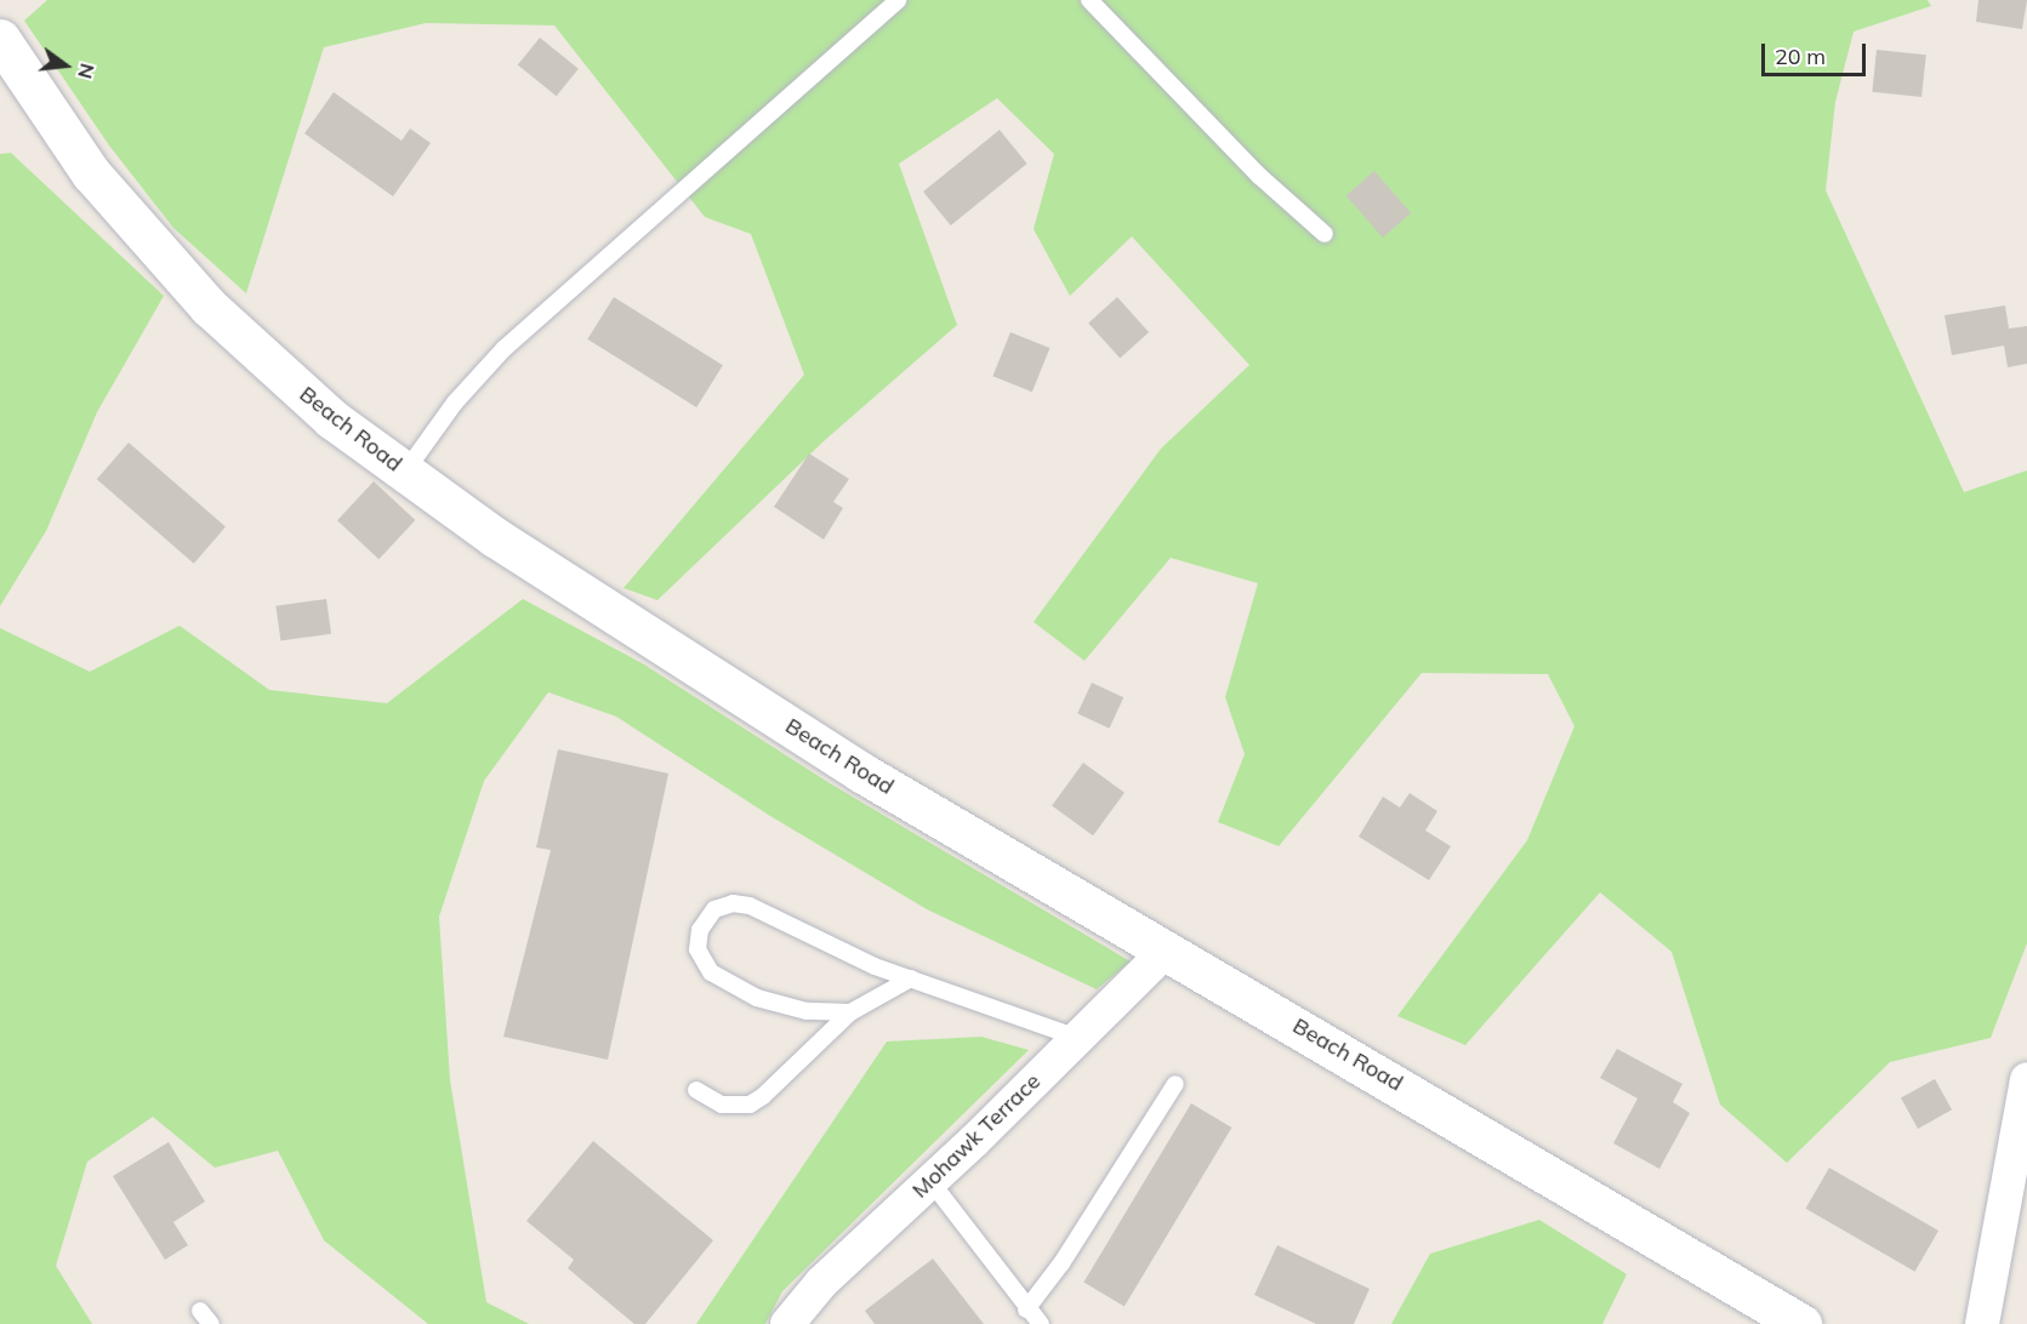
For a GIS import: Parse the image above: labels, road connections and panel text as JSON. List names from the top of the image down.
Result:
{
  "streets": {
    "street": ["Beach Road", "Mohawk Terrace"]
  },
  "crossings": [
    ["Beach Road", "Mohawk Terrace"]
  ],
  "scale_bar": "20 m",
  "north": "right"
}
